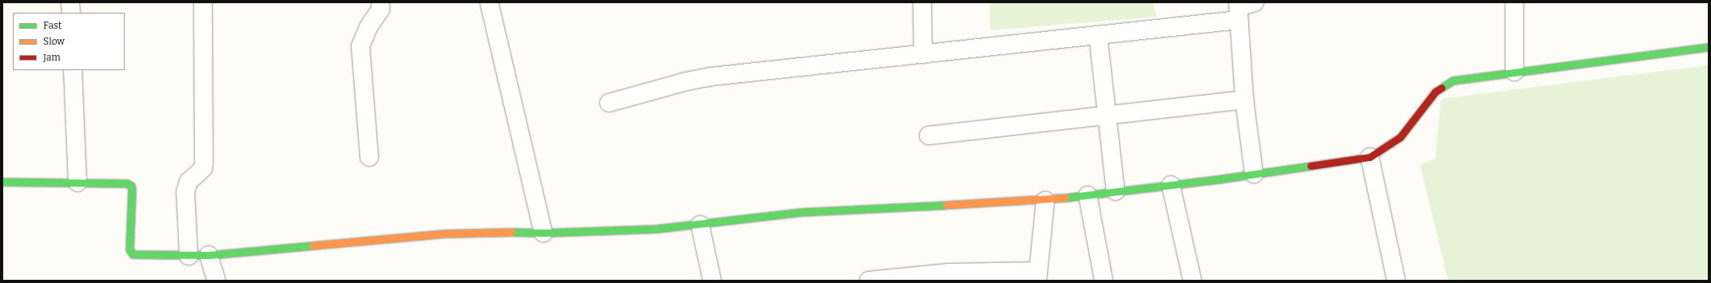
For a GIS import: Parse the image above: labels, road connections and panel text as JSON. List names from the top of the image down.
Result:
{
  "legend": ["Fast", "Slow", "Jam"]
}
